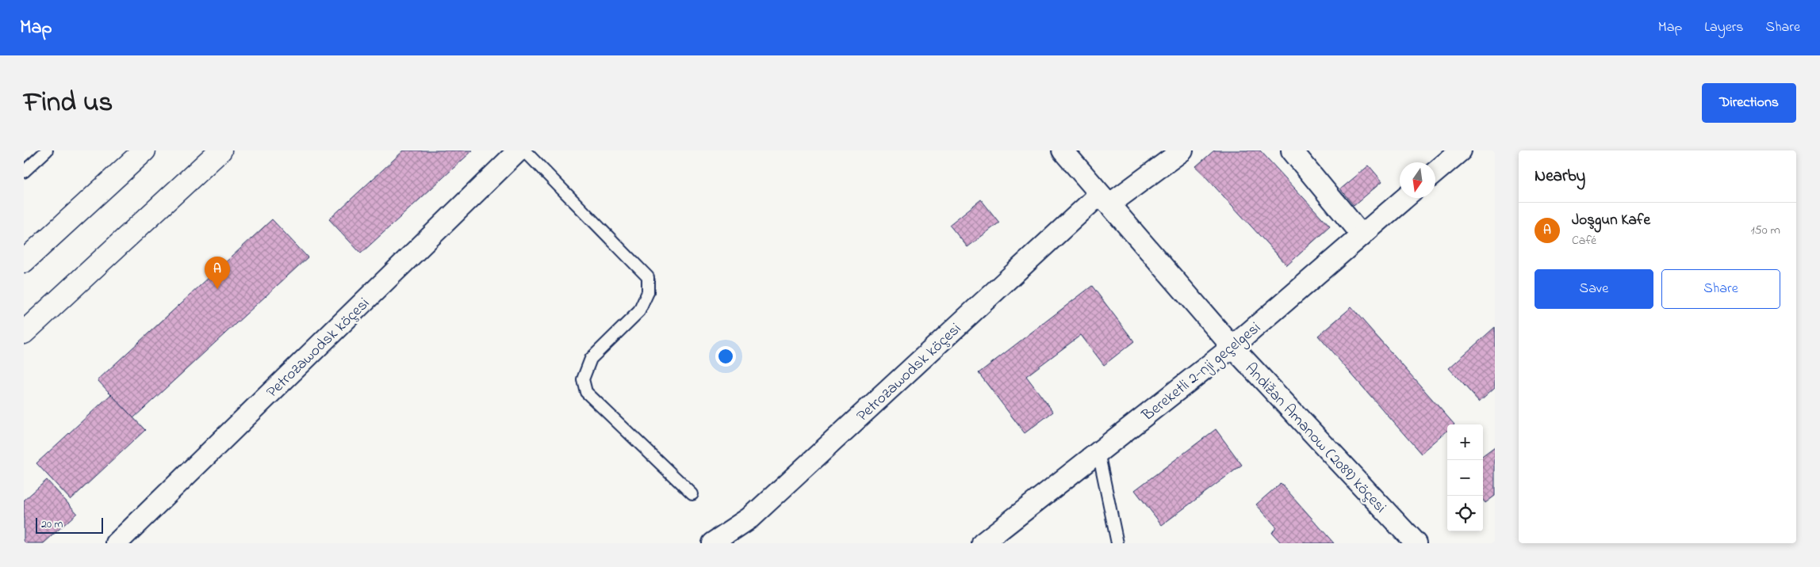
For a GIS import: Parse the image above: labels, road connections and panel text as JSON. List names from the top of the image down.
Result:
{
  "streets": {
    "street": ["Petrozawodsk köçesi", "Bereketli 2-nji geçelgesi", "Andižan Amanow (2089) köçesi"]
  },
  "crossings": [
    ["Petrozawodsk köçesi", "Andižan Amanow (2089) köçesi"],
    ["Bereketli 2-nji geçelgesi", "Andižan Amanow (2089) köçesi"]
  ],
  "scale_bar": "20 m",
  "north": "bottom",
  "page": {
    "header": "Map",
    "nav": ["Map", "Layers", "Share"],
    "title": "Find us",
    "buttons": [
      "Directions",
      ["Save", "Share"]
    ],
    "heading": "Nearby",
    "list": [
      {
        "mark": "A",
        "name": "Joşgun Kafe",
        "note": "Café",
        "value": "150 m"
      }
    ],
    "pins": "A",
    "map_buttons": ["+", "−"],
    "scale": "20 m"
  }
}
